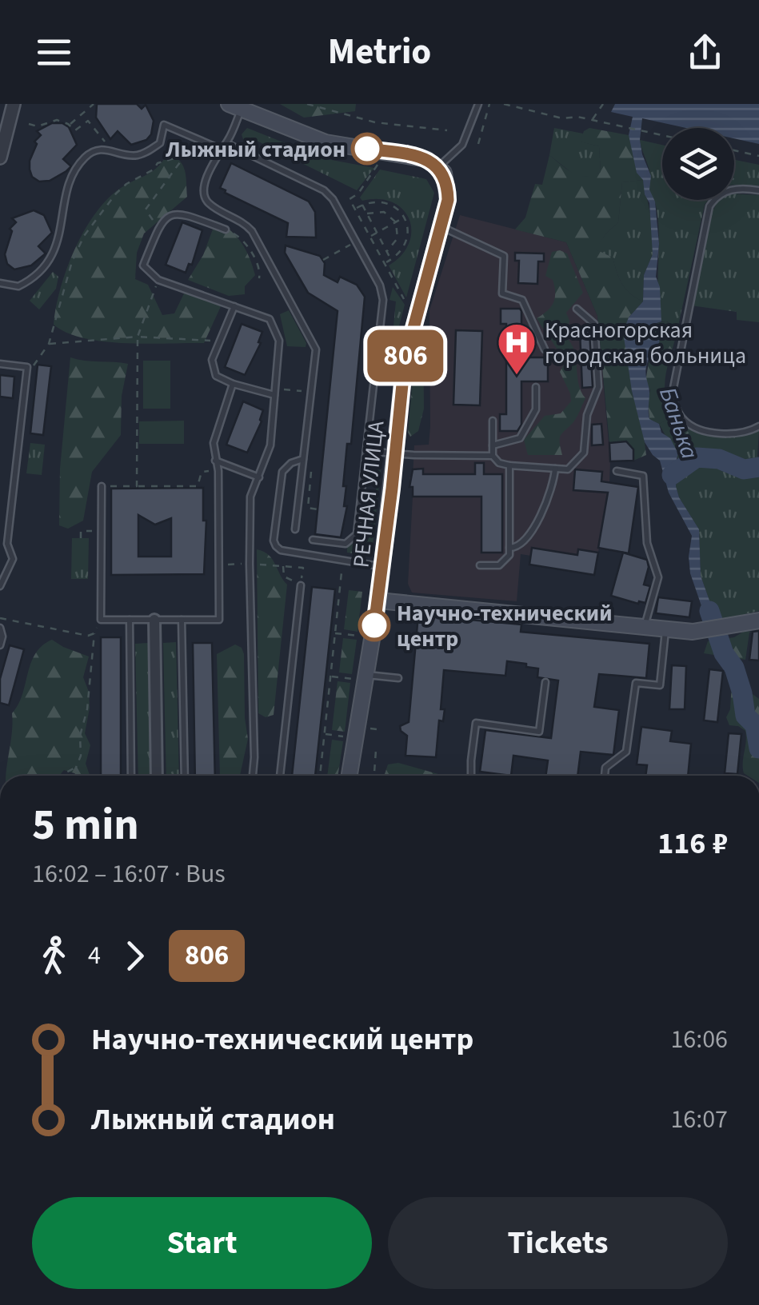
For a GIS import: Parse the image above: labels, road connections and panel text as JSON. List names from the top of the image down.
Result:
{
  "streets": {
    "main road": ["РЕЧНАЯ УЛИЦА"]
  },
  "water": ["Банька"],
  "places": {
    "other": ["Лыжный стадион", "Научно-технический центр"],
    "hospital": ["Красногорская городская больница"]
  },
  "lines": ["bus line 806"],
  "page": {
    "header": "Metrio",
    "on_map": "806",
    "heading": ["5 min", "16:02 – 16:07 · Bus", "116 ₽"],
    "legs": ["4", "806"],
    "list": [
      {
        "name": "Научно-технический центр",
        "value": "16:06"
      },
      {
        "name": "Лыжный стадион",
        "value": "16:07"
      }
    ],
    "buttons": ["Start", "Tickets"]
  }
}
